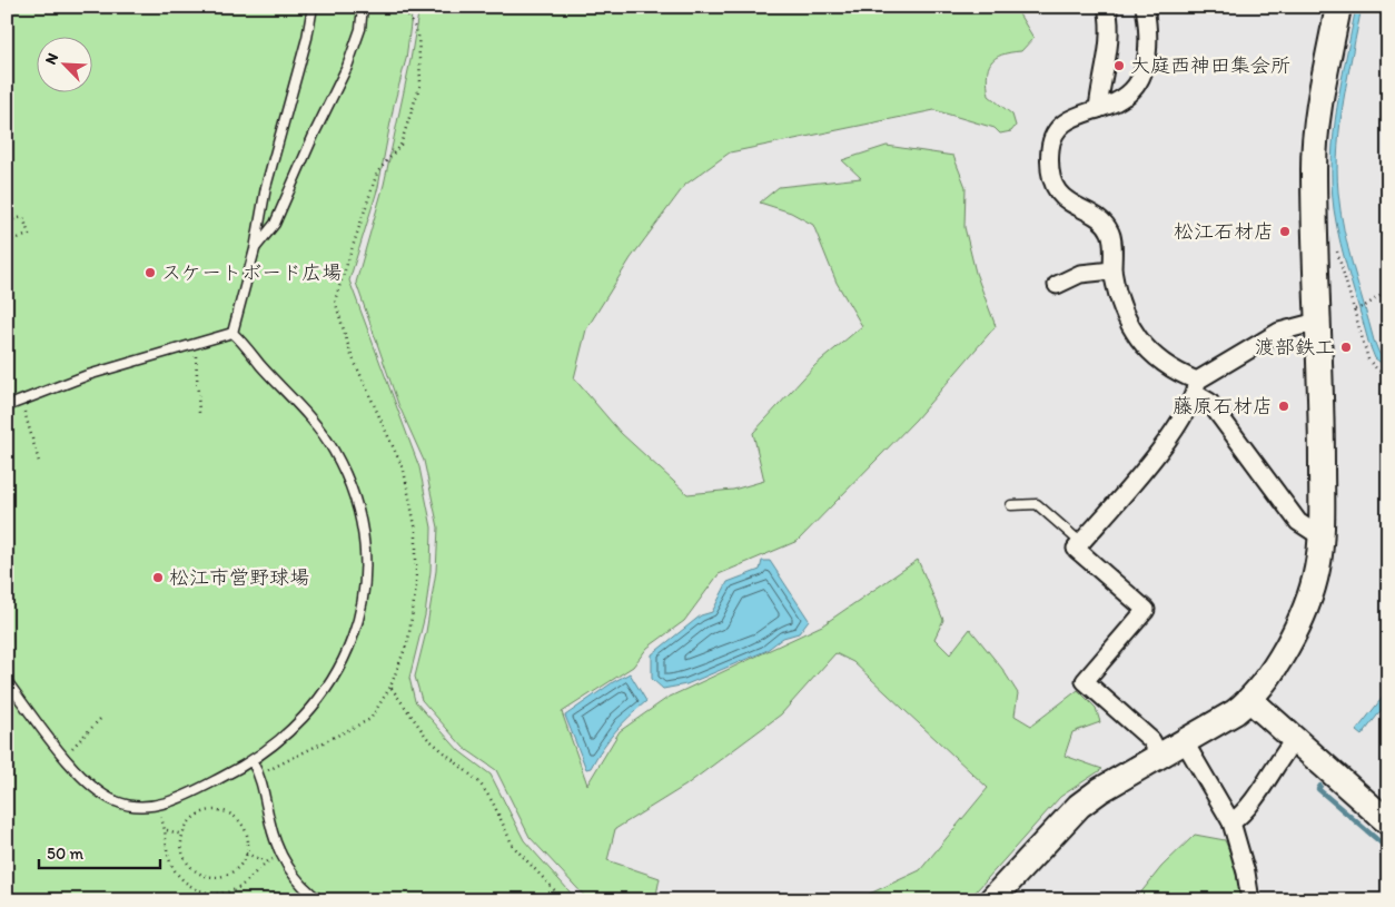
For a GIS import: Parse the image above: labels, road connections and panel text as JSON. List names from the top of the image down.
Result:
{
  "places": [
    "大庭西神田集会所",
    "松江石材店",
    "スケートボード広場",
    "渡部鉄工",
    "藤原石材店",
    "松江市営野球場"
  ],
  "scale_bar": "50 m",
  "north": "top left"
}
